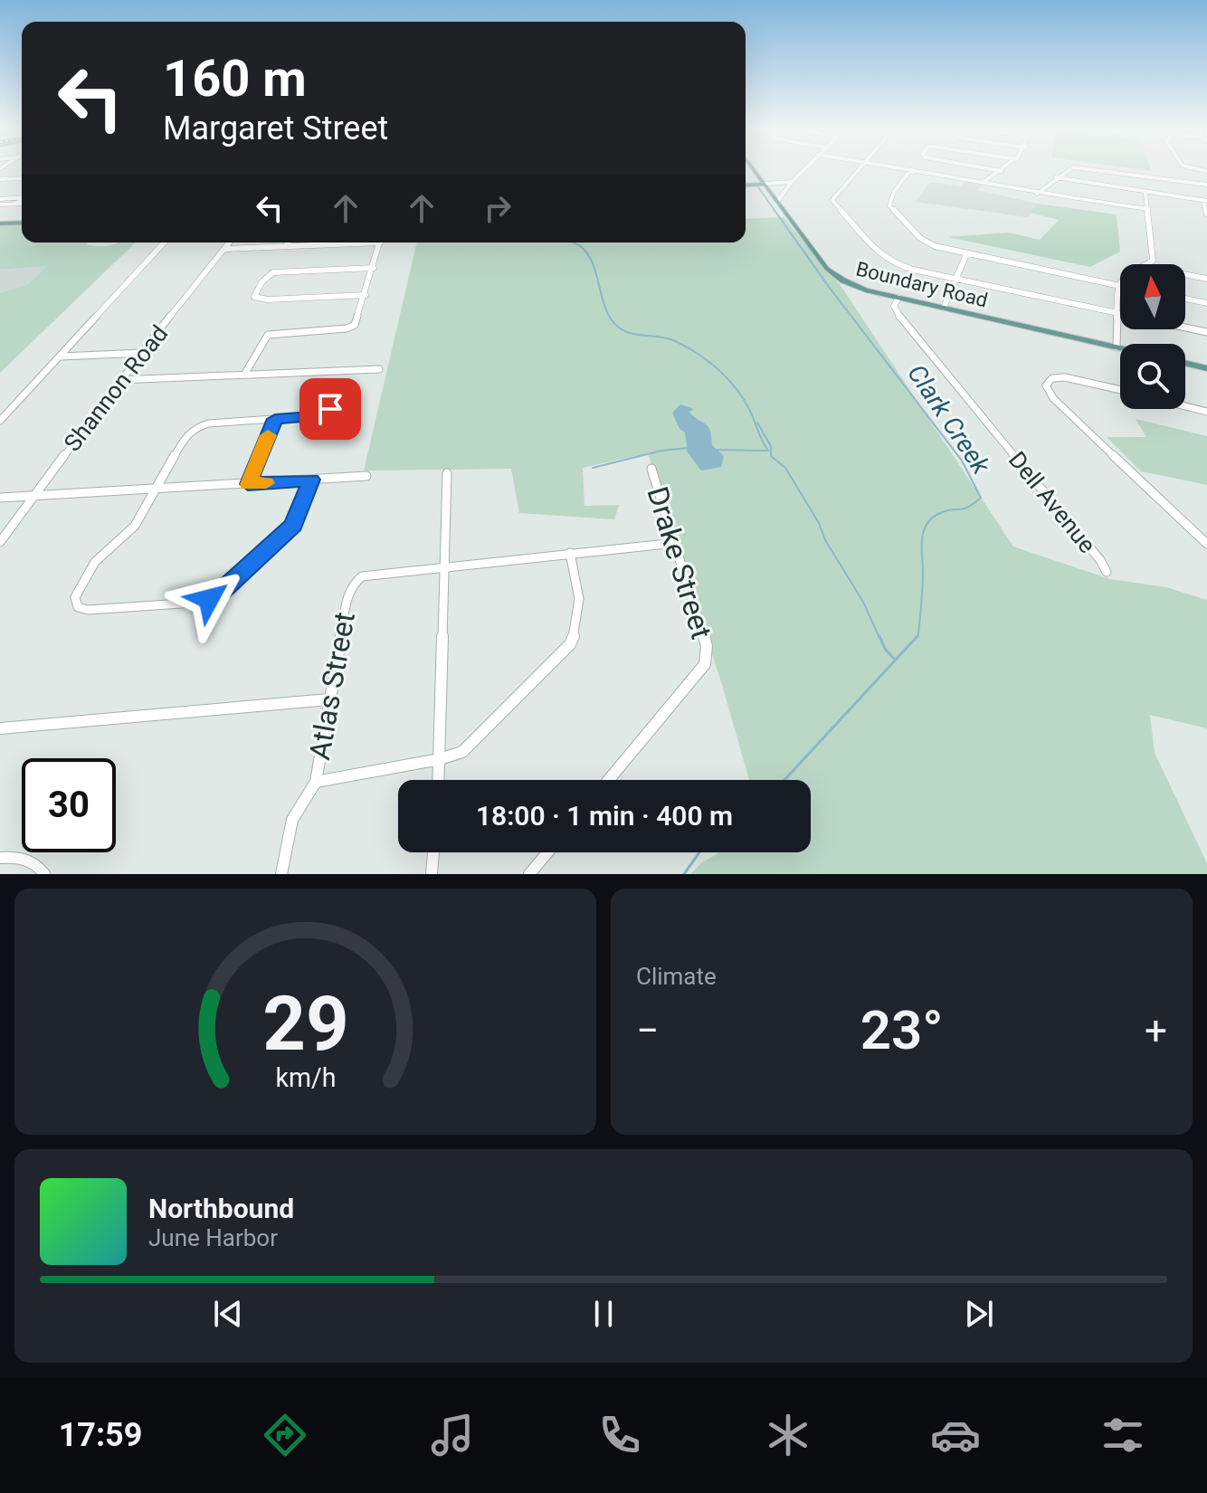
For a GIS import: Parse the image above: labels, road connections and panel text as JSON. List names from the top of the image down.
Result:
{
  "streets": {
    "main road": ["Boundary Road"],
    "street": [
      "Shannon Road",
      "Dell Avenue",
      "Drake Street",
      "Atlas Street"
    ]
  },
  "crossings": [
    ["Boundary Road", "Dell Avenue"]
  ],
  "water": ["Clark Creek"],
  "north": "top",
  "page": {
    "turn": ["160 m", "Margaret Street"],
    "limit": "30",
    "trip": "18:00 · 1 min · 400 m",
    "tile": "Climate",
    "heat": ["−", "23°", "+"],
    "song": ["Northbound", "June Harbor"],
    "tabs": "17:59",
    "gauge": ["29", "km/h"]
  }
}
